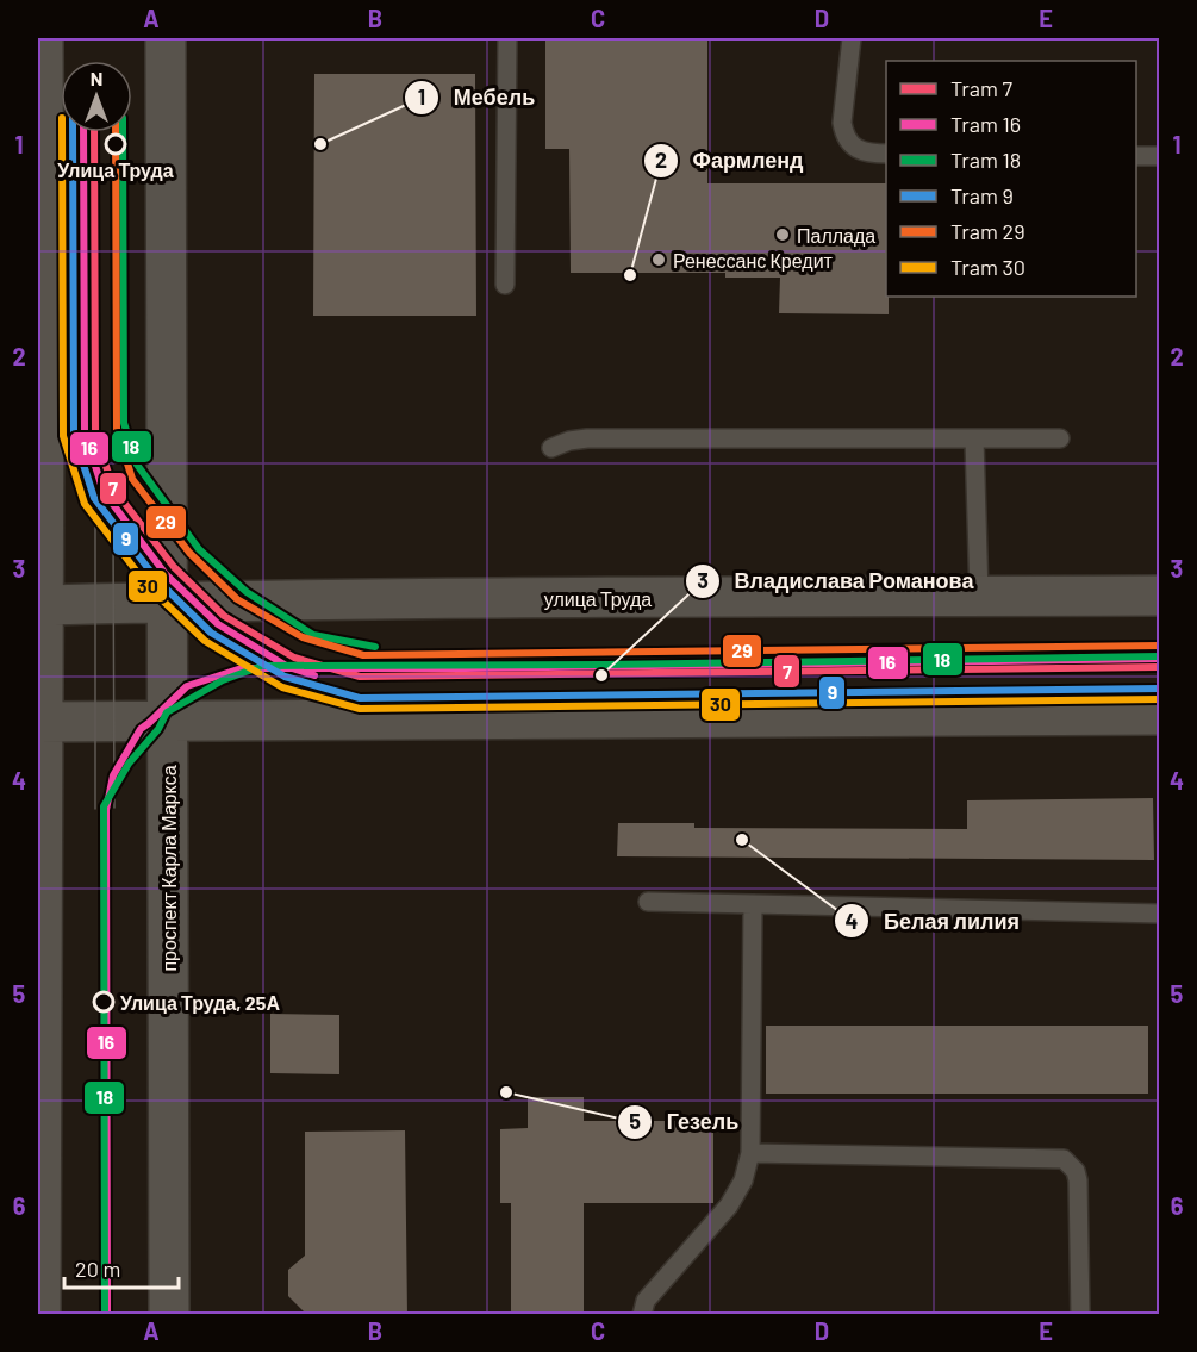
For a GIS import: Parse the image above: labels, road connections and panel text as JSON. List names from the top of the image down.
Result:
{
  "streets": {
    "main road": ["улица Труда", "проспект Карла Маркса"]
  },
  "crossings": [
    ["улица Труда", "проспект Карла Маркса"]
  ],
  "places": [
    "Улица Труда",
    "Мебель",
    "Паллада",
    "Ренессанс Кредит",
    "Фармленд",
    "Владислава Романова",
    "Белая лилия",
    "Улица Труда, 25А",
    "Гезель"
  ],
  "lines": [
    "tram line 7",
    "tram line 16",
    "tram line 18",
    "tram line 9",
    "tram line 29",
    "tram line 30"
  ],
  "legend": [
    "Tram 7",
    "Tram 16",
    "Tram 18",
    "Tram 9",
    "Tram 29",
    "Tram 30"
  ],
  "scale_bar": "20 m",
  "north": "top",
  "grid": {
    "columns": [
      "A",
      "B",
      "C",
      "D",
      "E"
    ],
    "rows": [
      "1",
      "2",
      "3",
      "4",
      "5",
      "6"
    ]
  }
}
